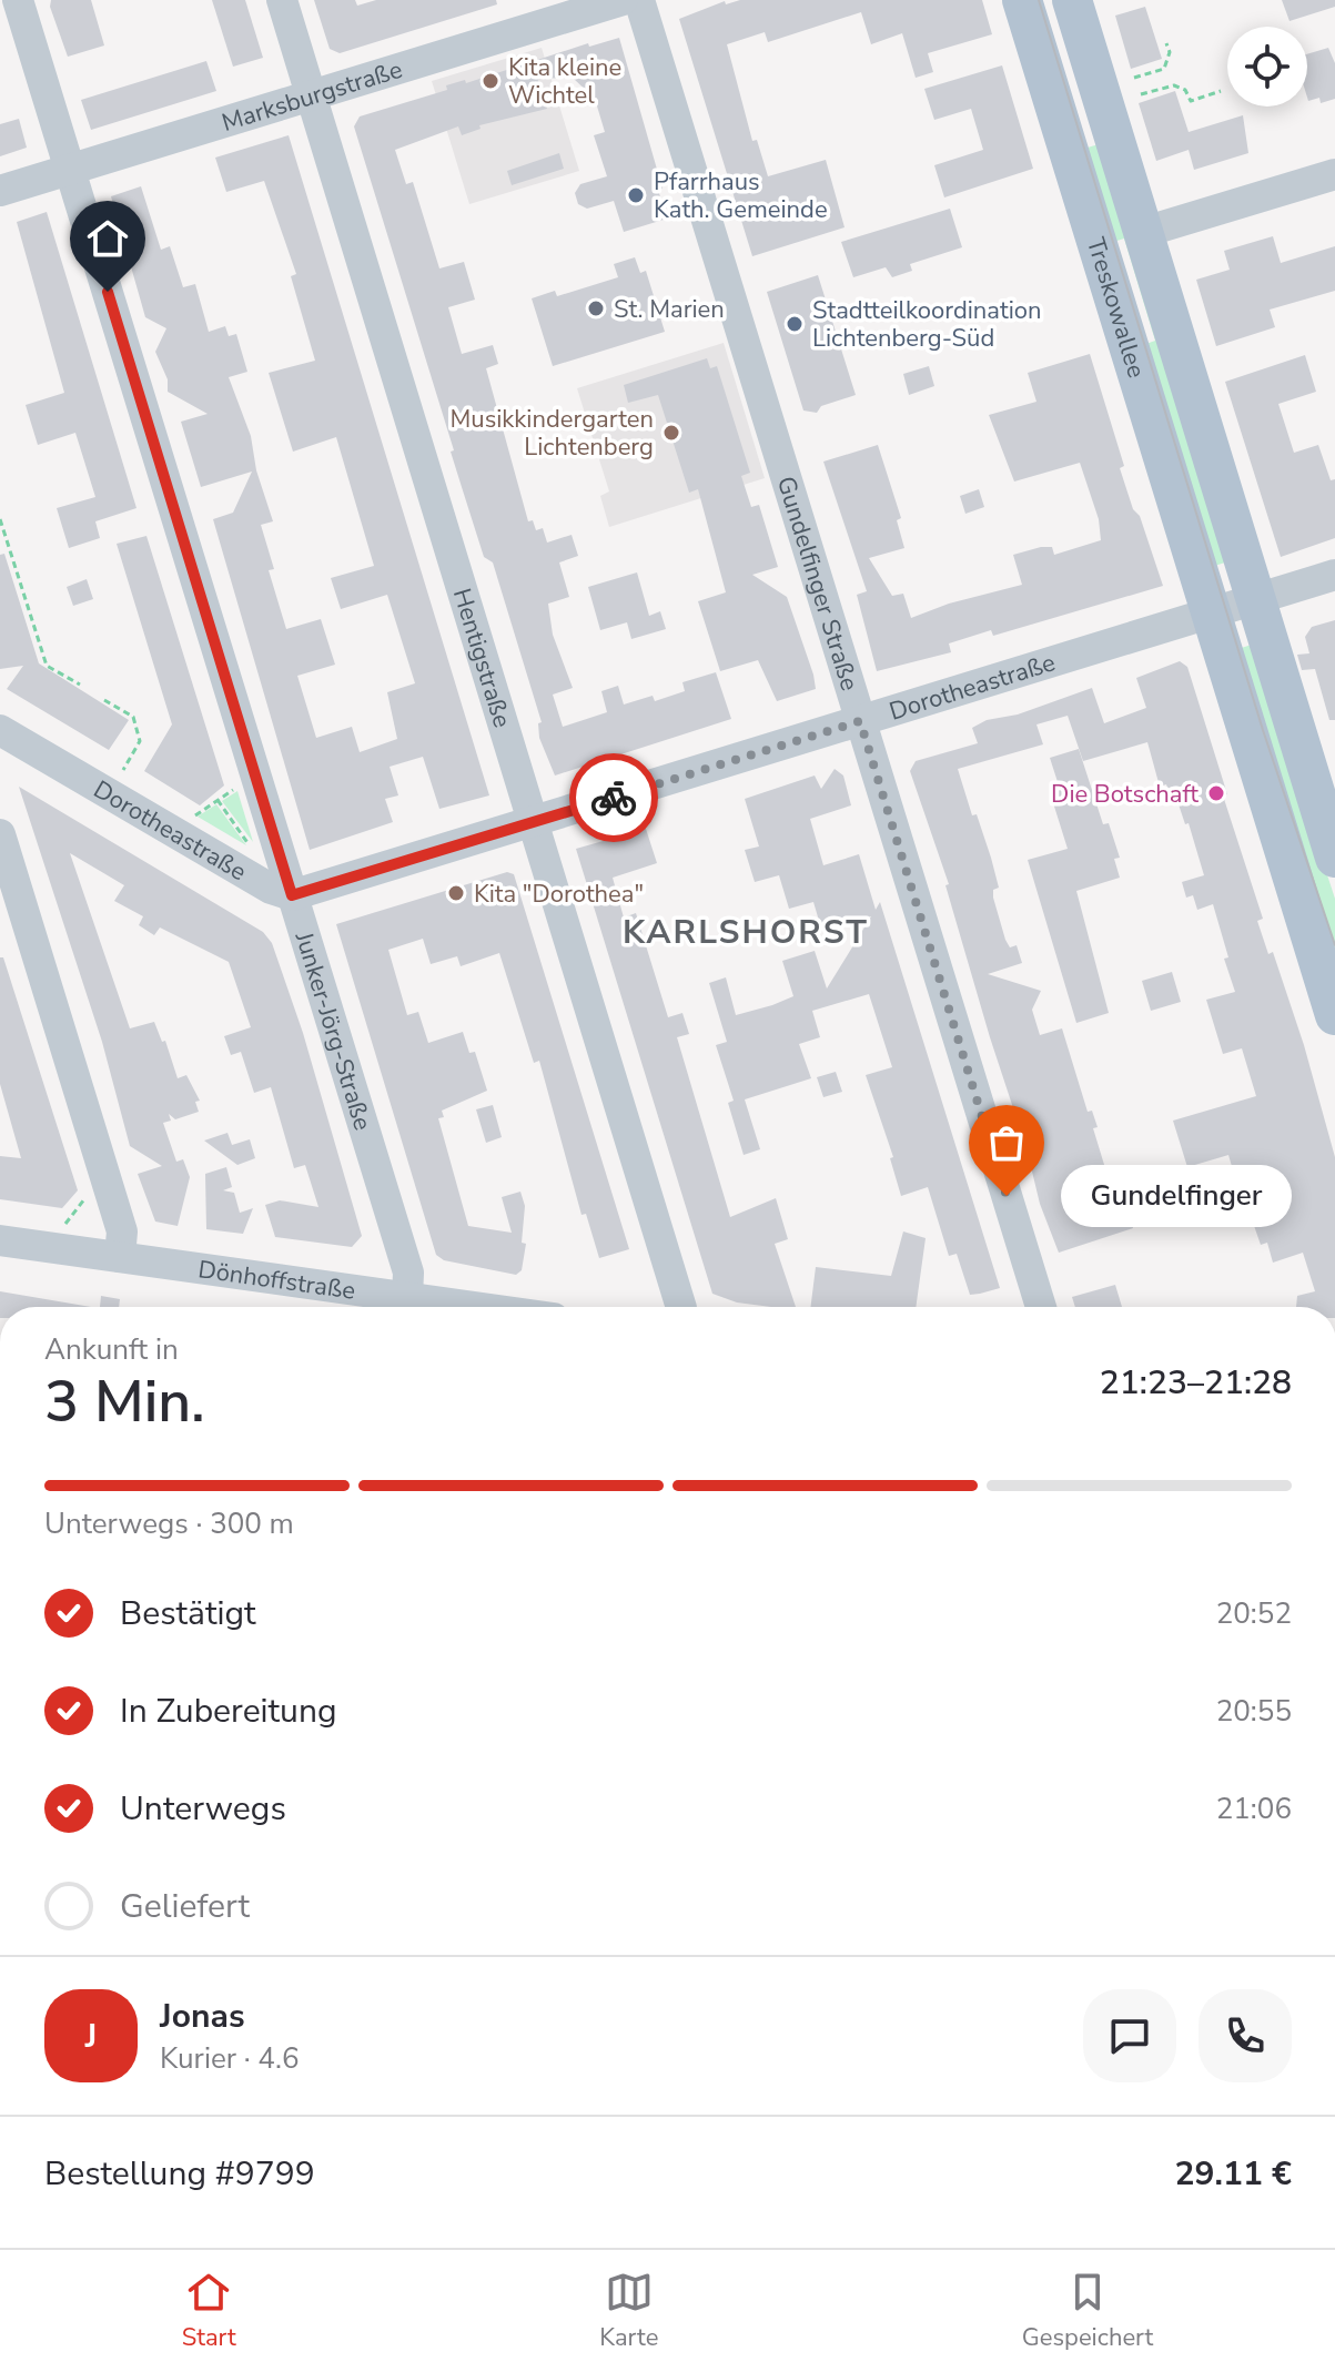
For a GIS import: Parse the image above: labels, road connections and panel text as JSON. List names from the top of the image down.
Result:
{
  "streets": {
    "main road": ["Treskowallee"],
    "street": [
      "Marksburgstraße",
      "Gundelfinger Straße",
      "Hentigstraße",
      "Dorotheastraße",
      "Junker-Jörg-Straße",
      "Dönhoffstraße"
    ]
  },
  "crossings": [
    ["Marksburgstraße", "Hentigstraße"],
    ["Marksburgstraße", "Junker-Jörg-Straße"],
    ["Treskowallee", "Dorotheastraße"],
    ["Gundelfinger Straße", "Dorotheastraße"],
    ["Hentigstraße", "Dorotheastraße"],
    ["Dorotheastraße", "Junker-Jörg-Straße"],
    ["Junker-Jörg-Straße", "Dönhoffstraße"]
  ],
  "districts": ["KARLSHORST"],
  "places": [
    "Kita kleine Wichtel",
    "Pfarrhaus Kath. Gemeinde",
    "St. Marien",
    "Stadtteilkoordination Lichtenberg-Süd",
    "Musikkindergarten Lichtenberg",
    "Die Botschaft",
    "Kita \"Dorothea\"",
    "Gundelfinger"
  ],
  "page": {
    "bubble": "Gundelfinger",
    "heading": ["3 Min.", "Ankunft in", "21:23–21:28"],
    "panel": [
      "Jonas",
      "Kurier · 4.6",
      "Bestellung #9799",
      "29.11 €"
    ],
    "bar": "Unterwegs · 300 m",
    "list": [
      ["Bestätigt", "20:52"],
      ["In Zubereitung", "20:55"],
      ["Unterwegs", "21:06"],
      "Geliefert"
    ],
    "round": "J",
    "tabs": ["Start", "Karte", "Gespeichert"]
  }
}
